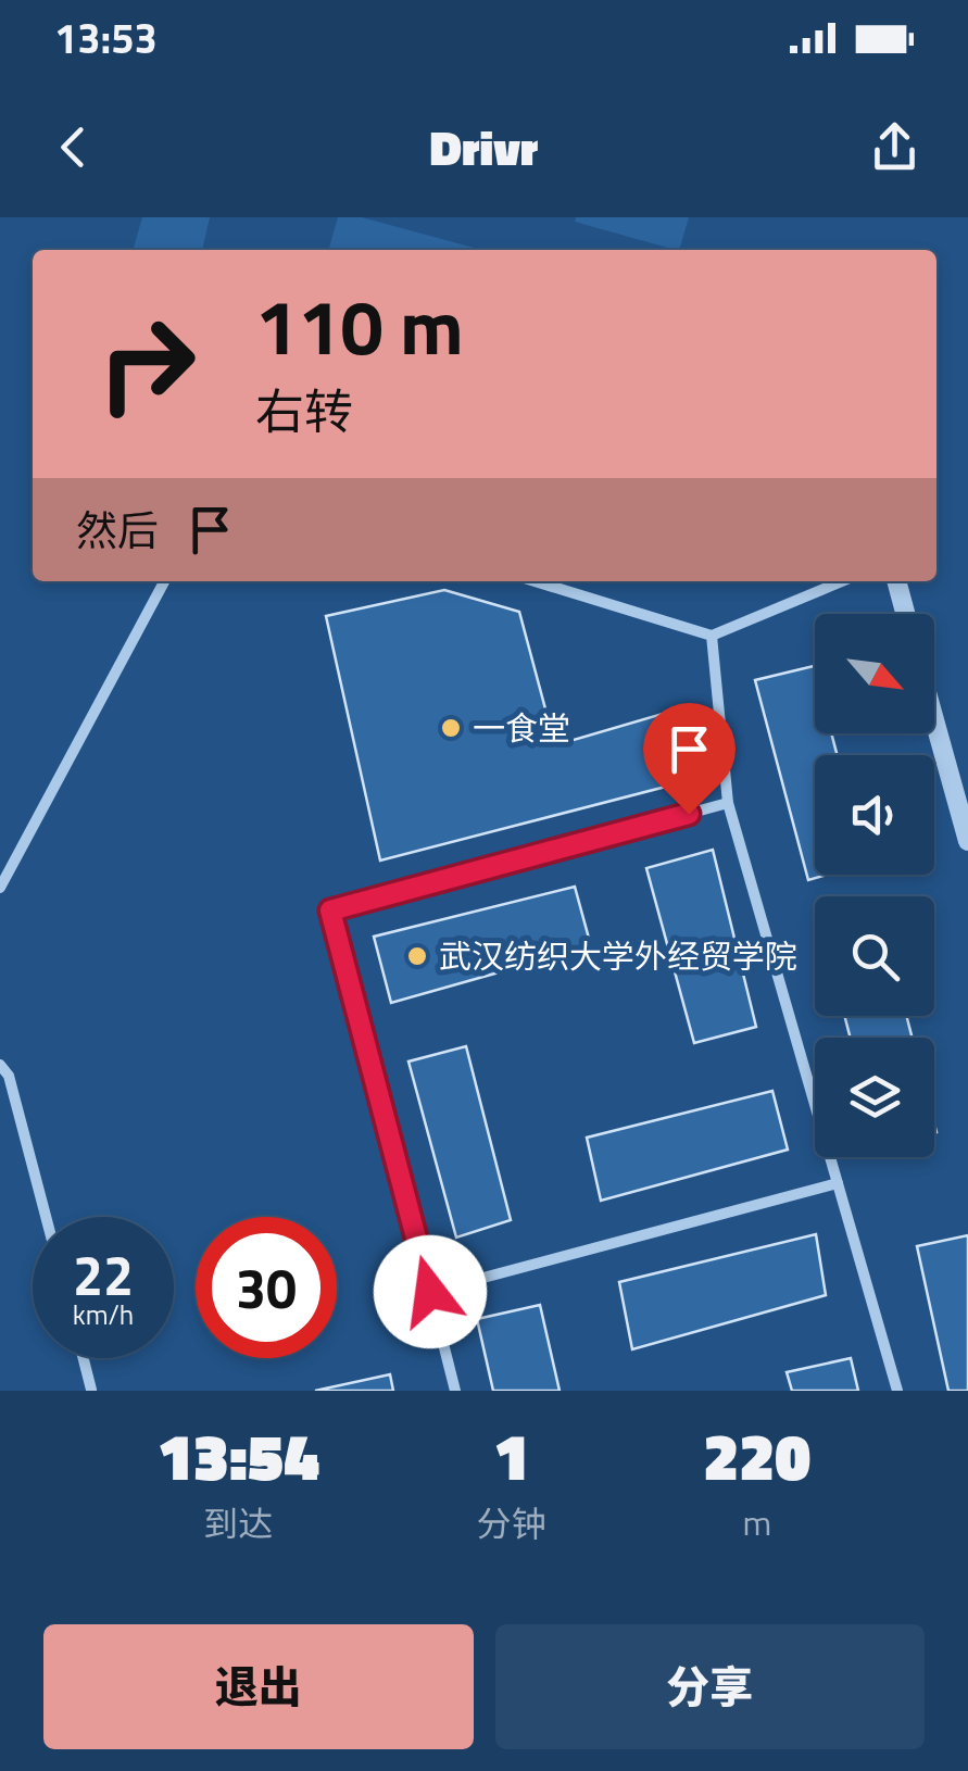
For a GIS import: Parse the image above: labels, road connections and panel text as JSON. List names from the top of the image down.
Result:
{
  "places": ["一食堂", "武汉纺织大学外经贸学院"],
  "north": "bottom right",
  "page": {
    "status": "13:53",
    "header": "Drivr",
    "turn": ["110 m", "右转"],
    "then": "然后",
    "speed": "22 km/h",
    "limit": "30",
    "eta": [
      "13:54",
      "到达",
      "1",
      "分钟",
      "220",
      "m"
    ],
    "buttons": ["退出", "分享"]
  }
}
